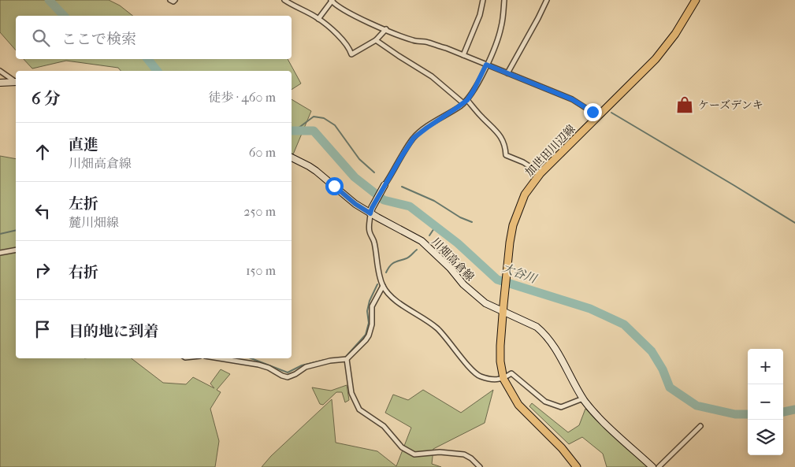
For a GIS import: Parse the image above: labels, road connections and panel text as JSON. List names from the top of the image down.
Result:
{
  "streets": {
    "main road": ["加世田川辺線"],
    "street": ["川畑高倉線"]
  },
  "crossings": [
    ["加世田川辺線", "川畑高倉線"]
  ],
  "water": ["大谷川"],
  "places": {
    "shop": ["ケーズデンキ"]
  },
  "page": {
    "search": "ここで検索",
    "heading": ["6 分", "徒歩 · 460 m"],
    "list": [
      ["直進", "川畑高倉線", "60 m"],
      ["左折", "麓川畑線", "250 m"],
      ["右折", "150 m"],
      "目的地に到着"
    ],
    "map_buttons": ["+", "−"]
  }
}
